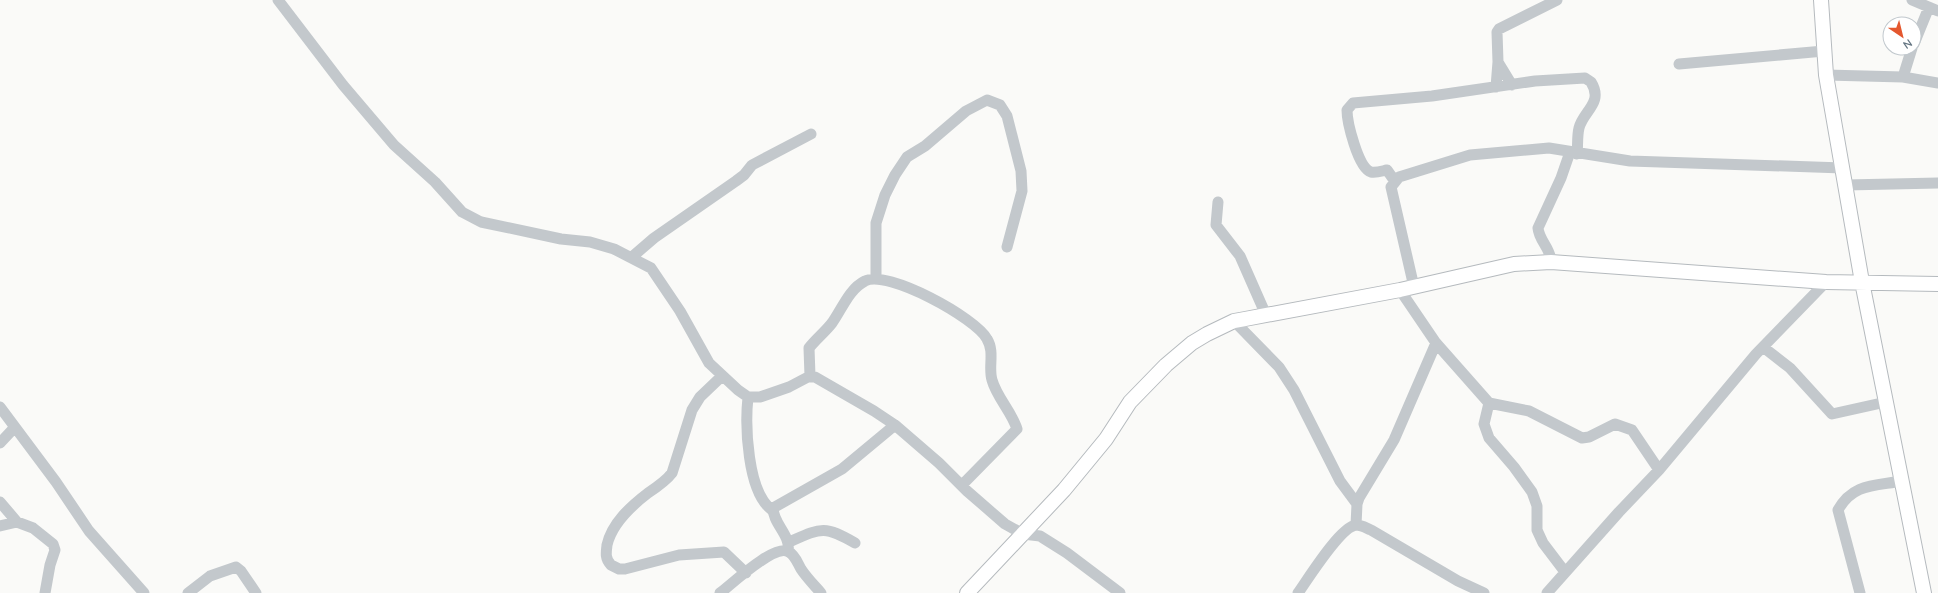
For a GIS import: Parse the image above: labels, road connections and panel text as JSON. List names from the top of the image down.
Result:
{
  "north": "bottom right"
}
